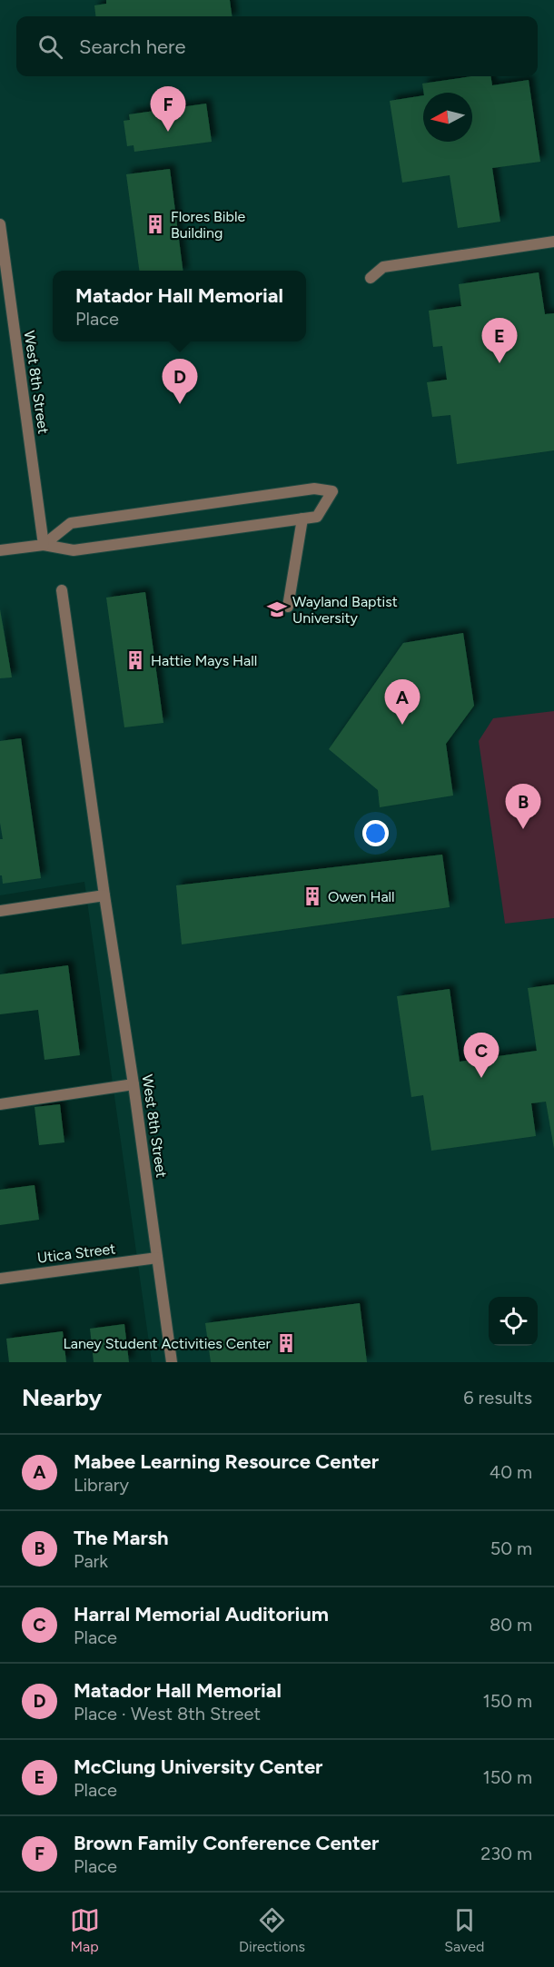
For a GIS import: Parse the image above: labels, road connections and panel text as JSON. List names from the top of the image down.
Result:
{
  "streets": {
    "street": ["West 8th Street", "Utica Street"]
  },
  "crossings": [
    ["West 8th Street", "Utica Street"]
  ],
  "places": {
    "building": [
      "Flores Bible Building",
      "Hattie Mays Hall",
      "Owen Hall",
      "Laney Student Activities Center"
    ],
    "school or university": ["Wayland Baptist University"]
  },
  "north": "left",
  "page": {
    "search": "Search here",
    "pins": [
      "F",
      "E",
      "D",
      "A",
      "B",
      "C"
    ],
    "popup": ["Matador Hall Memorial", "Place"],
    "heading": ["Nearby", "6 results"],
    "list": [
      {
        "mark": "A",
        "name": "Mabee Learning Resource Center",
        "note": "Library",
        "value": "40 m"
      },
      {
        "mark": "B",
        "name": "The Marsh",
        "note": "Park",
        "value": "50 m"
      },
      {
        "mark": "C",
        "name": "Harral Memorial Auditorium",
        "note": "Place",
        "value": "80 m"
      },
      {
        "mark": "D",
        "name": "Matador Hall Memorial",
        "note": "Place · West 8th Street",
        "value": "150 m"
      },
      {
        "mark": "E",
        "name": "McClung University Center",
        "note": "Place",
        "value": "150 m"
      },
      {
        "mark": "F",
        "name": "Brown Family Conference Center",
        "note": "Place",
        "value": "230 m"
      }
    ],
    "nav": ["Map", "Directions", "Saved"]
  }
}
